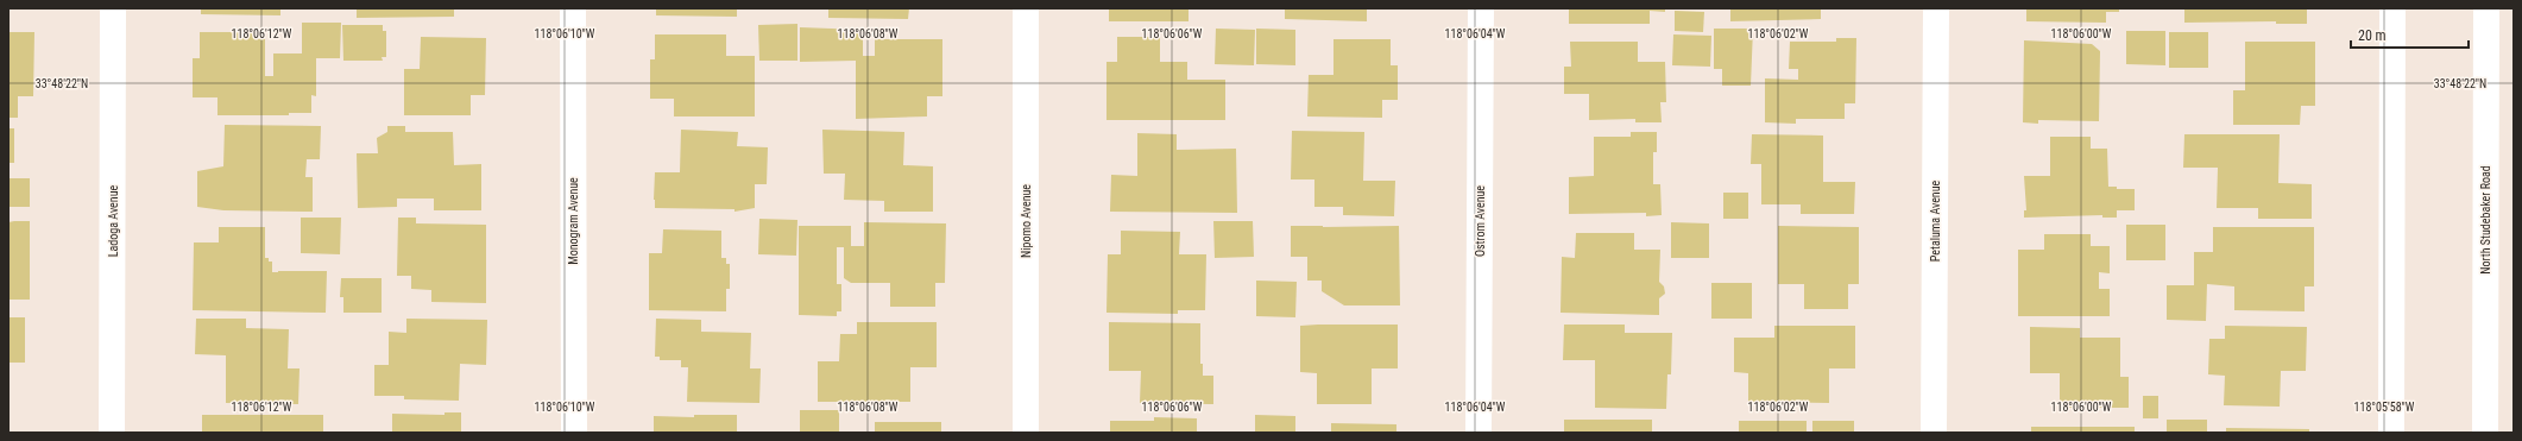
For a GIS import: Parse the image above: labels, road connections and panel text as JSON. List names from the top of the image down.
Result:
{
  "streets": {
    "street": [
      "North Studebaker Road",
      "Ladoga Avenue",
      "Monogram Avenue",
      "Nipomo Avenue",
      "Ostrom Avenue",
      "Petaluma Avenue"
    ]
  },
  "scale_bar": "20 m",
  "coordinates": [
    "118°06'12\"W",
    "118°06'10\"W",
    "118°06'08\"W",
    "118°06'06\"W",
    "118°06'04\"W",
    "118°06'02\"W",
    "118°06'00\"W",
    "33°48'22\"N",
    "118°05'58\"W"
  ]
}
